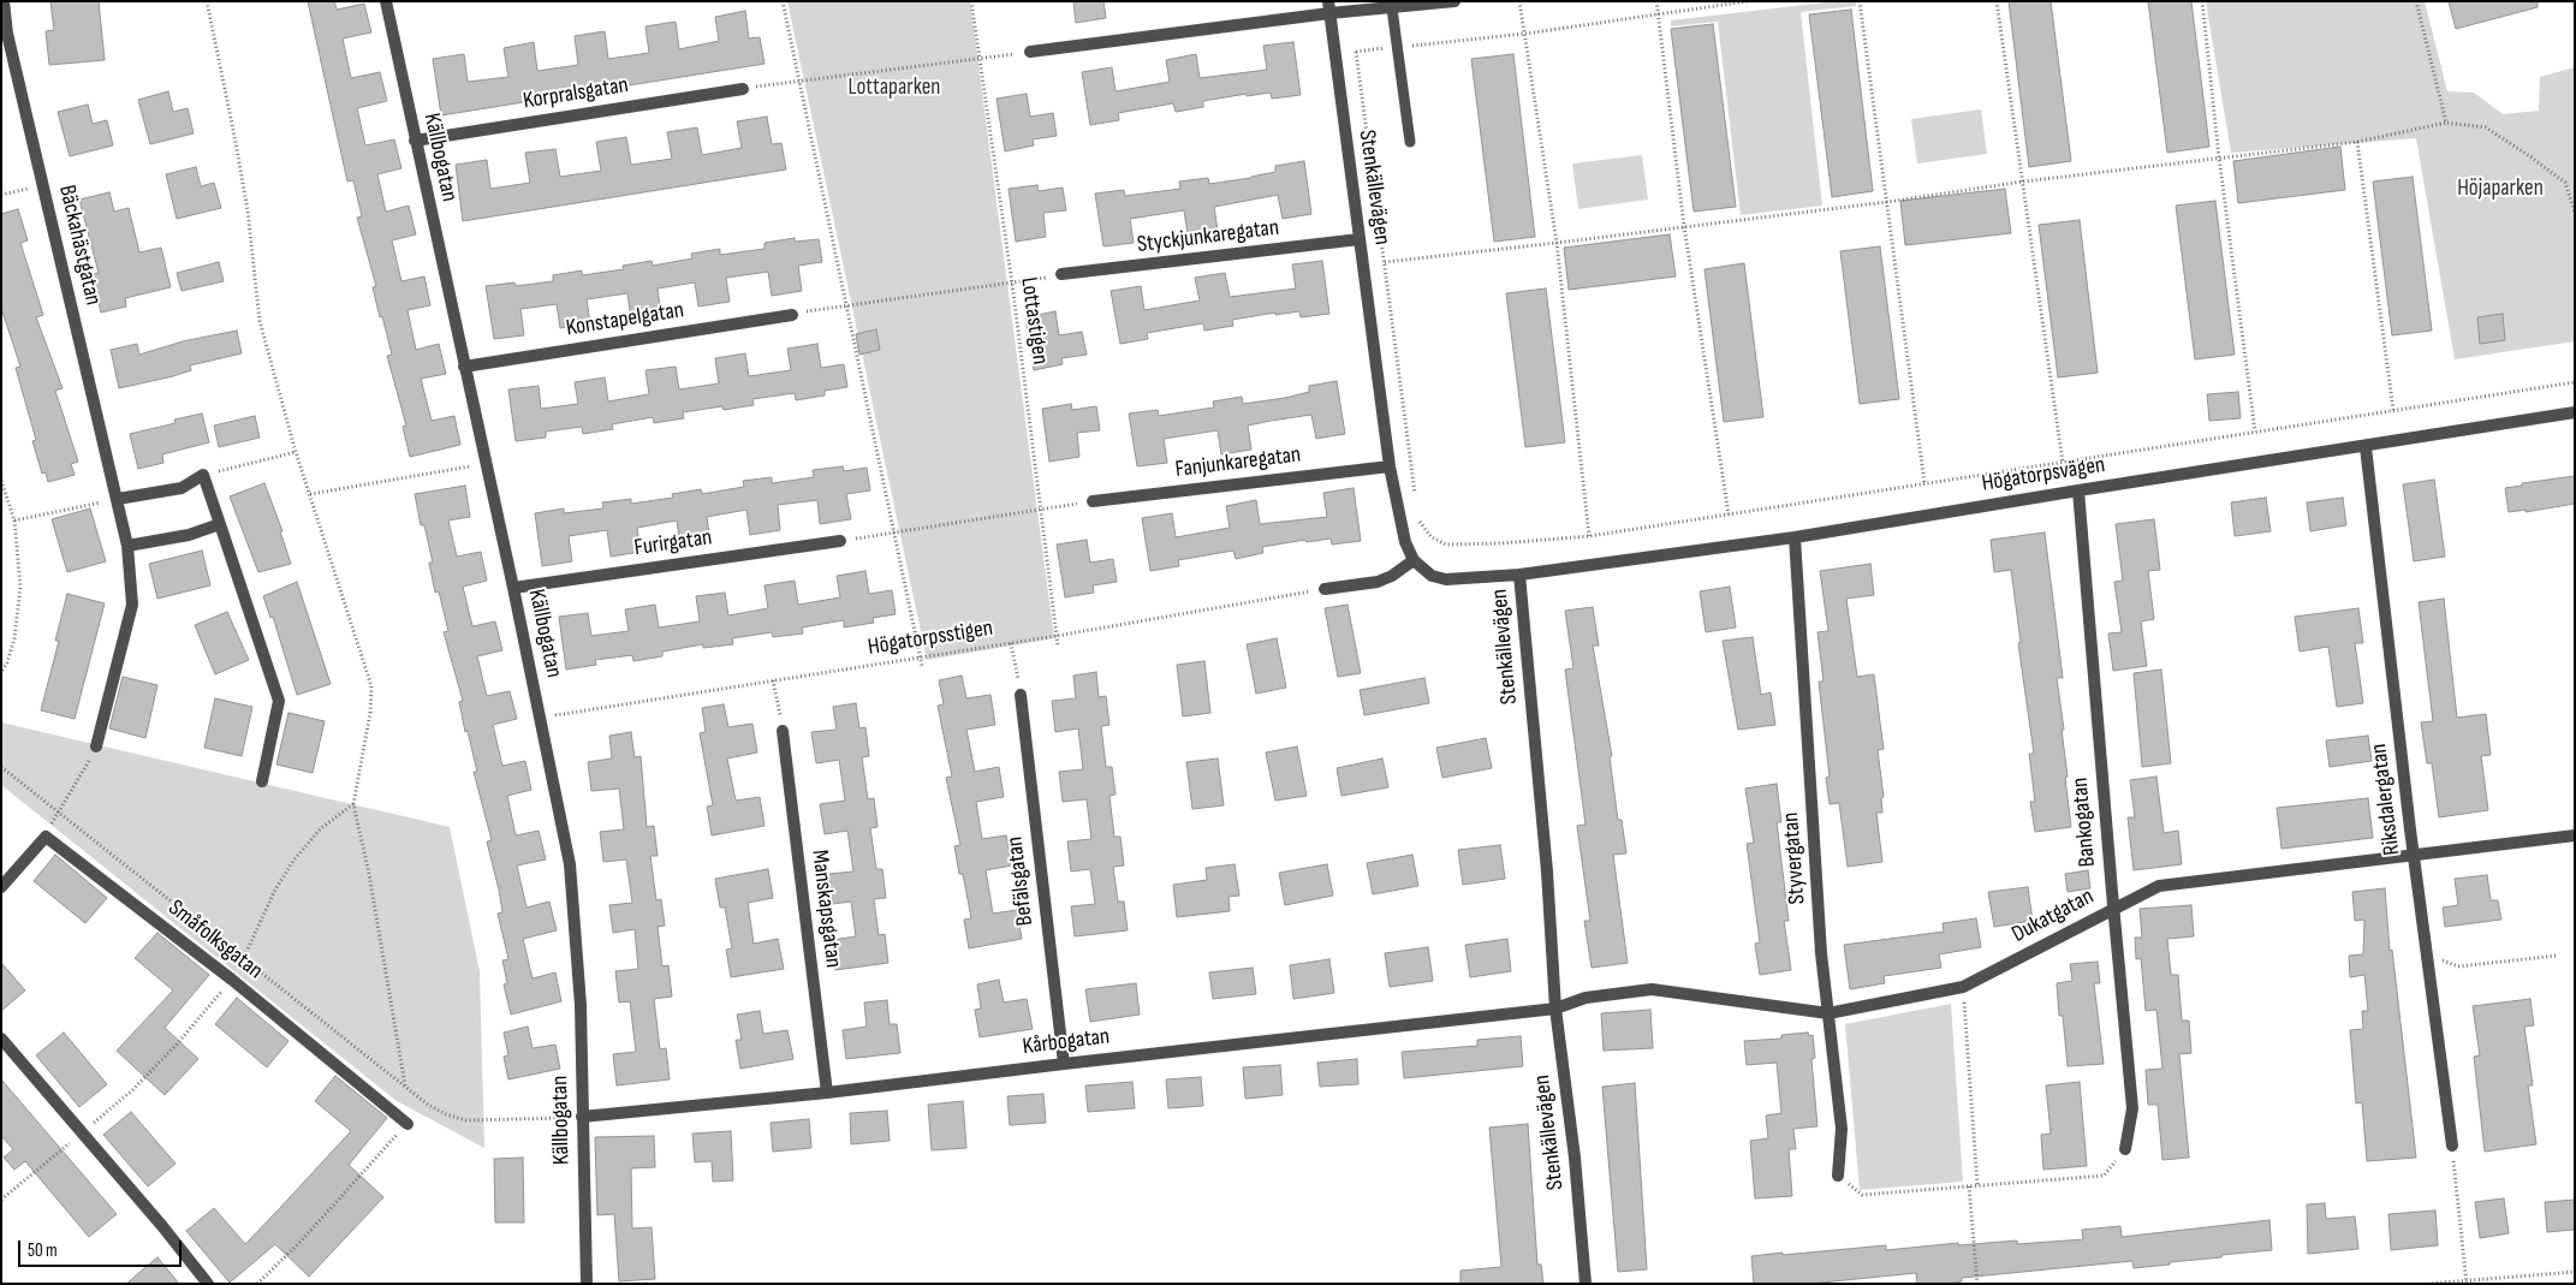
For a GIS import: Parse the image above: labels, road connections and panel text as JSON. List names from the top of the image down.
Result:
{
  "streets": {
    "street": [
      "Korpralsgatan",
      "Källbogatan",
      "Stenkällevägen",
      "Styckjunkaregatan",
      "Bäckahästgatan",
      "Konstapelgatan",
      "Fanjunkaregatan",
      "Högatorpsvägen",
      "Furirgatan",
      "Riksdalergatan",
      "Bankogatan",
      "Styvergatan",
      "Befälsgatan",
      "Manskapsgatan",
      "Dukatgatan",
      "Småfolksgatan",
      "Kårbogatan"
    ],
    "path": ["Lottastigen", "Högatorpsstigen"]
  },
  "crossings": [
    ["Korpralsgatan", "Källbogatan"],
    ["Källbogatan", "Konstapelgatan"],
    ["Källbogatan", "Furirgatan"],
    ["Källbogatan", "Högatorpsstigen"],
    ["Källbogatan", "Kårbogatan"],
    ["Stenkällevägen", "Styckjunkaregatan"],
    ["Stenkällevägen", "Fanjunkaregatan"],
    ["Stenkällevägen", "Högatorpsvägen"],
    ["Stenkällevägen", "Dukatgatan"],
    ["Stenkällevägen", "Kårbogatan"],
    ["Lottastigen", "Högatorpsstigen"],
    ["Högatorpsvägen", "Riksdalergatan"],
    ["Högatorpsvägen", "Bankogatan"],
    ["Högatorpsvägen", "Styvergatan"],
    ["Riksdalergatan", "Dukatgatan"],
    ["Bankogatan", "Dukatgatan"],
    ["Styvergatan", "Dukatgatan"],
    ["Befälsgatan", "Kårbogatan"],
    ["Manskapsgatan", "Kårbogatan"],
    ["Dukatgatan", "Kårbogatan"]
  ],
  "parks": ["Lottaparken", "Höjaparken"],
  "scale_bar": "50 m"
}
